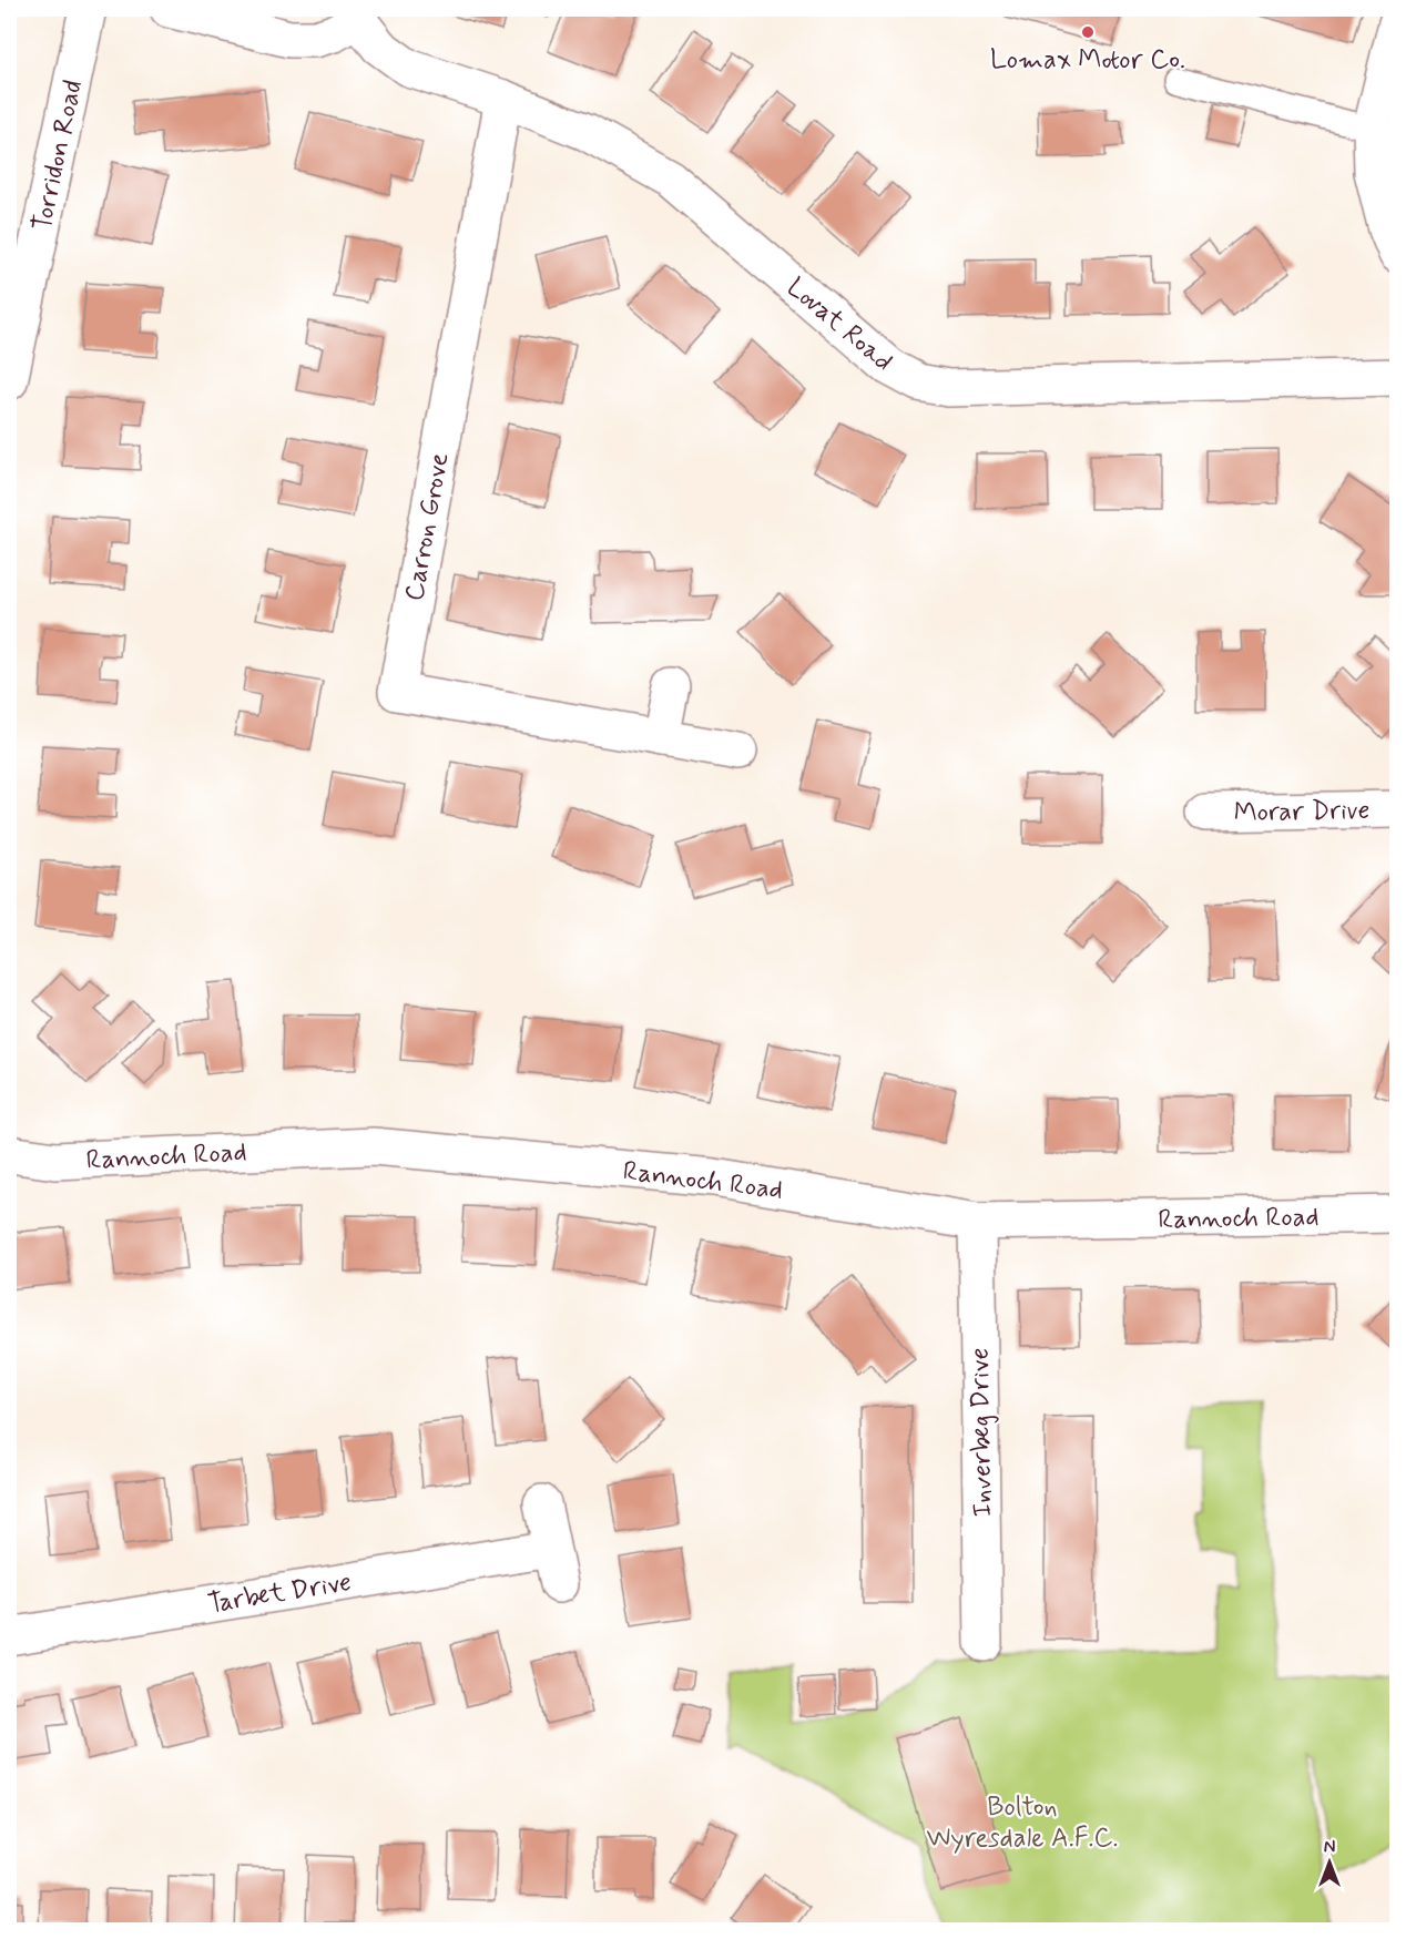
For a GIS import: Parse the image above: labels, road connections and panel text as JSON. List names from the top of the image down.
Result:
{
  "streets": {
    "street": [
      "Torridon Road",
      "Lovat Road",
      "Carron Grove",
      "Morar Drive",
      "Rannoch Road",
      "Inverbeg Drive",
      "Tarbet Drive"
    ]
  },
  "crossings": [
    ["Lovat Road", "Carron Grove"],
    ["Rannoch Road", "Inverbeg Drive"]
  ],
  "parks": ["Bolton Wyresdale A.F.C."],
  "places": ["Lomax Motor Co."],
  "north": "top"
}
